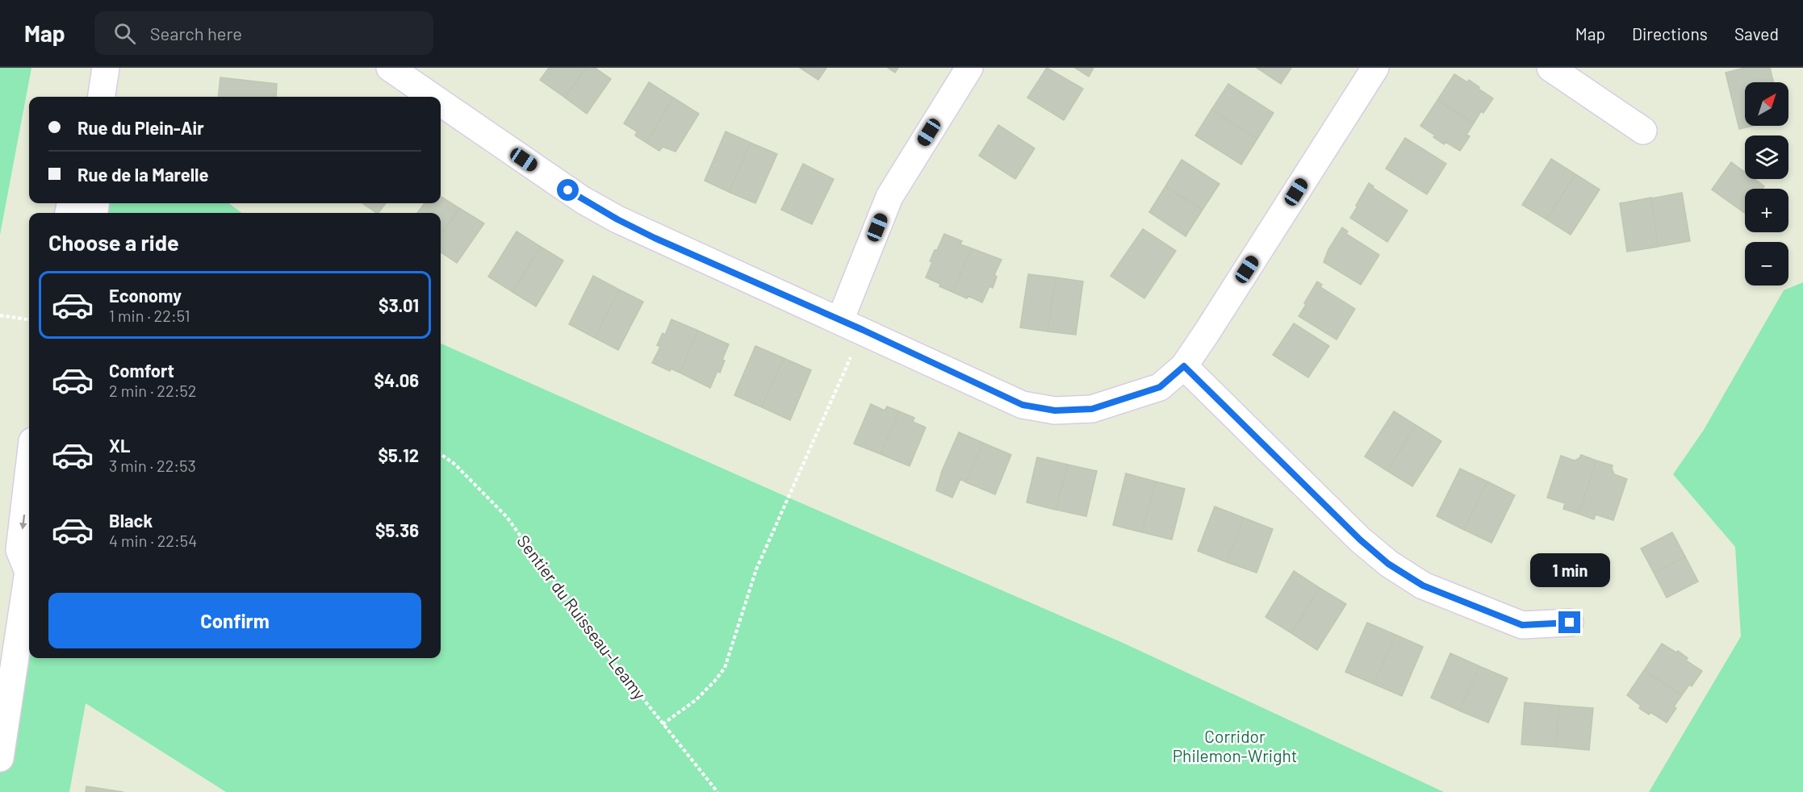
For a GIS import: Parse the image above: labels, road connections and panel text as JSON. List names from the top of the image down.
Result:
{
  "streets": {
    "path": ["Sentier du Ruisseau-Leamy"]
  },
  "parks": ["Corridor Philemon-Wright"],
  "north": "top right",
  "page": {
    "header": "Map",
    "search": "Search here",
    "nav": ["Map", "Directions", "Saved"],
    "map_buttons": ["+", "−"],
    "banner": ["Rue du Plein-Air", "Rue de la Marelle"],
    "heading": "Choose a ride",
    "list": [
      {
        "name": "Economy",
        "note": "1 min · 22:51",
        "value": "$3.01"
      },
      {
        "name": "Comfort",
        "note": "2 min · 22:52",
        "value": "$4.06"
      },
      {
        "name": "XL",
        "note": "3 min · 22:53",
        "value": "$5.12"
      },
      {
        "name": "Black",
        "note": "4 min · 22:54",
        "value": "$5.36"
      }
    ],
    "bubble": "1 min",
    "buttons": "Confirm"
  }
}
